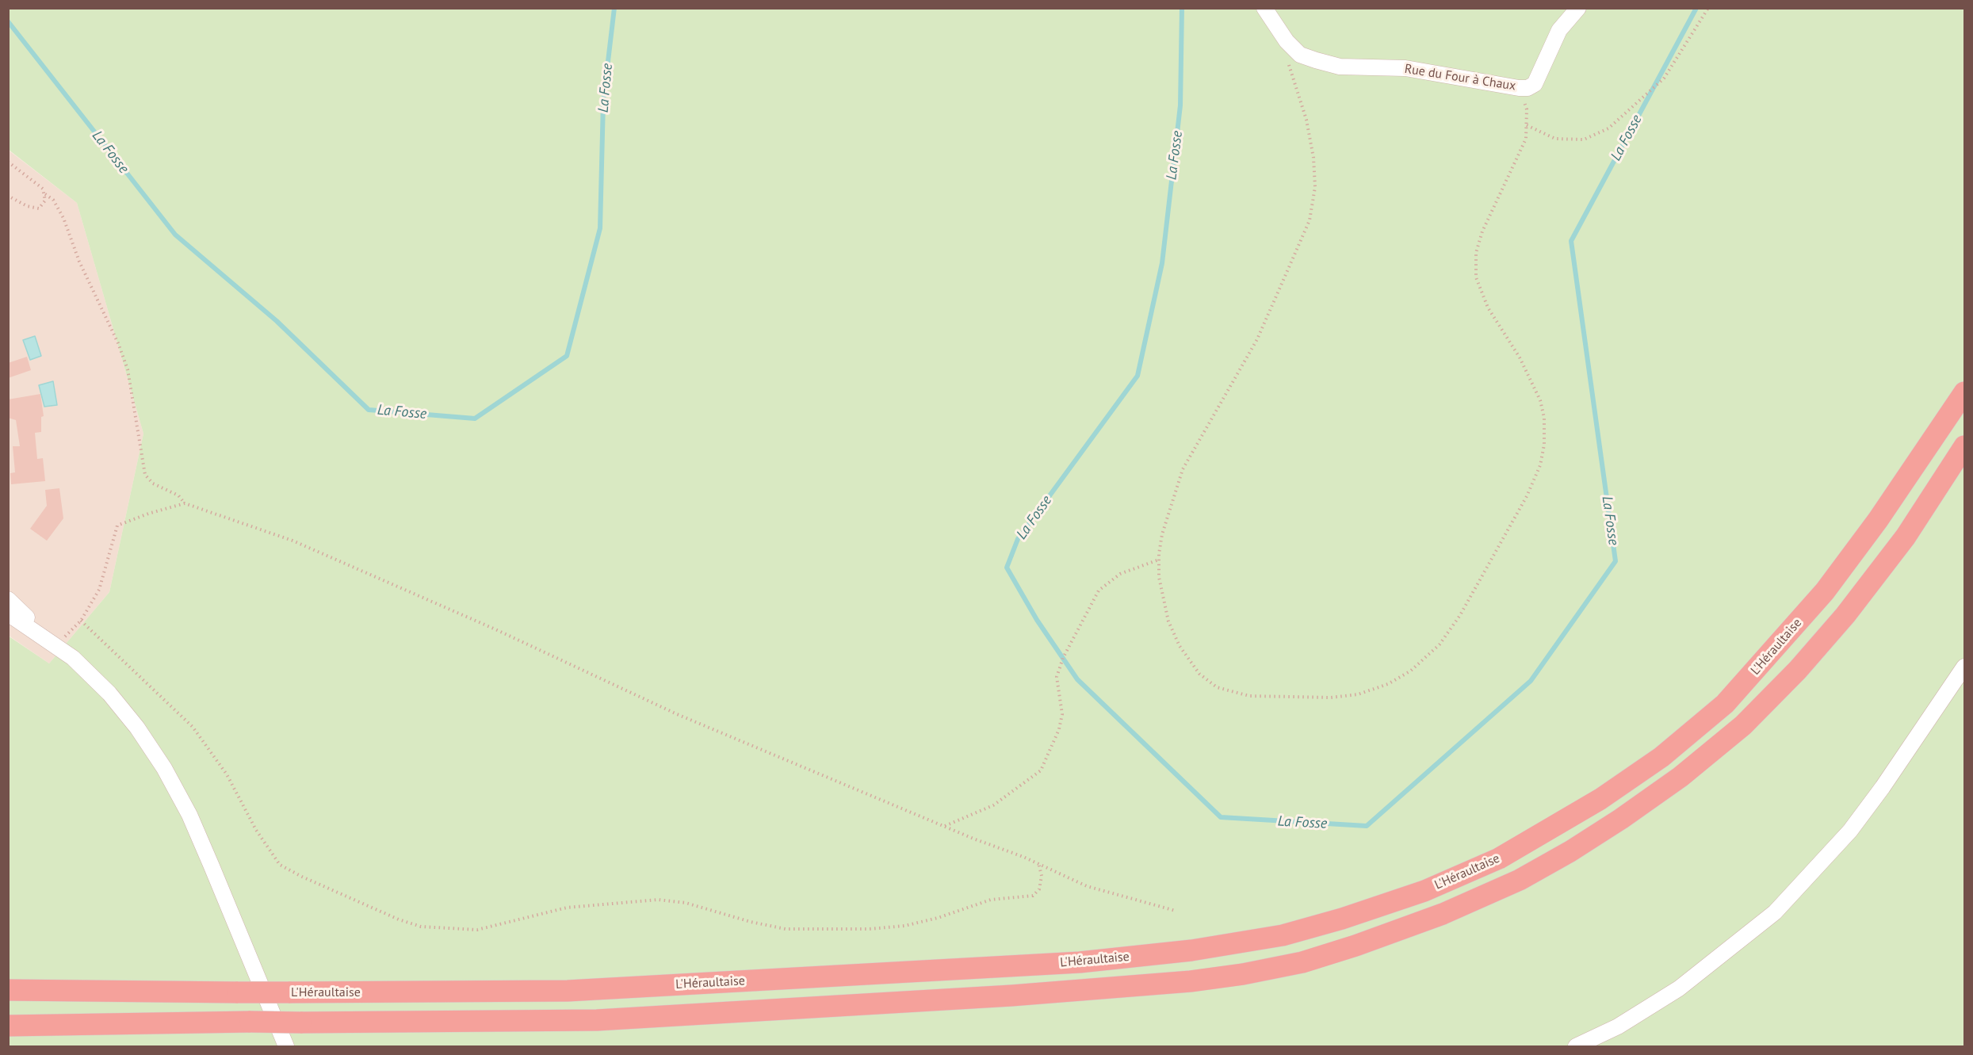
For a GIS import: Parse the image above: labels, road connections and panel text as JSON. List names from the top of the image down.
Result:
{
  "streets": {
    "highway": ["L'Héraultaise"],
    "street": ["Rue du Four à Chaux"]
  },
  "water": ["La Fosse"]
}
